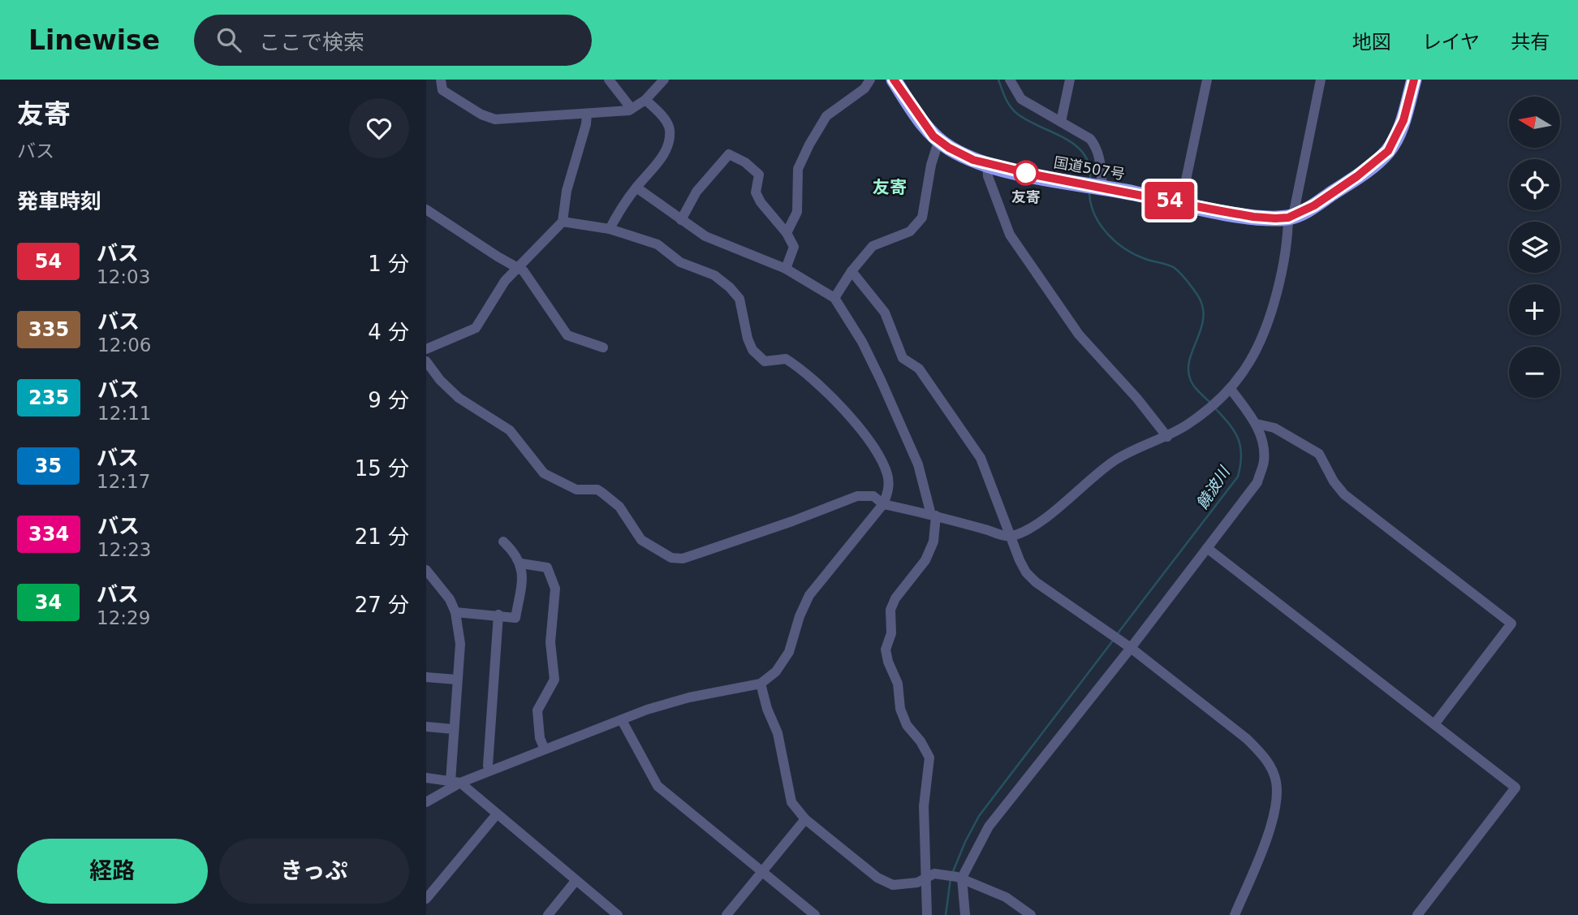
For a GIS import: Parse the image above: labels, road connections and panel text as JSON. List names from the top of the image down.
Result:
{
  "streets": {
    "highway": ["国道507号"]
  },
  "districts": ["友寄"],
  "water": ["饒波川"],
  "places": ["友寄"],
  "lines": ["bus line 54"],
  "north": "left",
  "page": {
    "header": "Linewise",
    "search": "ここで検索",
    "nav": ["地図", "レイヤ", "共有"],
    "heading": [
      ["友寄", "バス"],
      "発車時刻"
    ],
    "on_map": "54",
    "map_buttons": ["+", "−"],
    "list": [
      {
        "mark": "54",
        "name": "バス",
        "note": "12:03",
        "value": "1 分"
      },
      {
        "mark": "335",
        "name": "バス",
        "note": "12:06",
        "value": "4 分"
      },
      {
        "mark": "235",
        "name": "バス",
        "note": "12:11",
        "value": "9 分"
      },
      {
        "mark": "35",
        "name": "バス",
        "note": "12:17",
        "value": "15 分"
      },
      {
        "mark": "334",
        "name": "バス",
        "note": "12:23",
        "value": "21 分"
      },
      {
        "mark": "34",
        "name": "バス",
        "note": "12:29",
        "value": "27 分"
      }
    ],
    "buttons": ["経路", "きっぷ"]
  }
}
